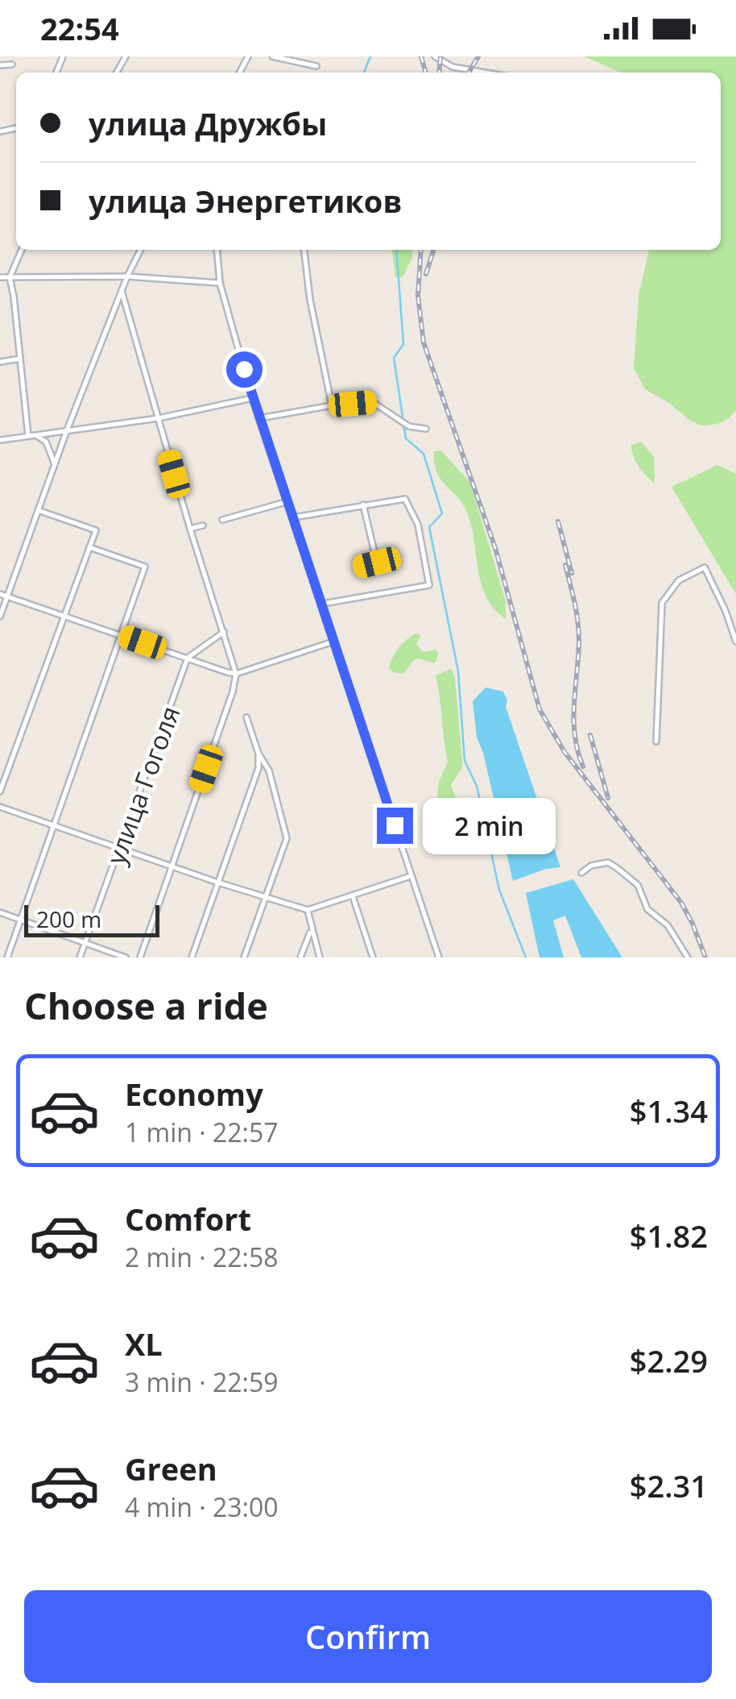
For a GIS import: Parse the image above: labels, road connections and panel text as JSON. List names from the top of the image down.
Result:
{
  "streets": {
    "street": ["улица Гоголя"]
  },
  "scale_bar": "200 m",
  "page": {
    "status": "22:54",
    "banner": ["улица Дружбы", "улица Энергетиков"],
    "bubble": "2 min",
    "scale": "200 m",
    "heading": "Choose a ride",
    "list": [
      {
        "name": "Economy",
        "note": "1 min · 22:57",
        "value": "$1.34"
      },
      {
        "name": "Comfort",
        "note": "2 min · 22:58",
        "value": "$1.82"
      },
      {
        "name": "XL",
        "note": "3 min · 22:59",
        "value": "$2.29"
      },
      {
        "name": "Green",
        "note": "4 min · 23:00",
        "value": "$2.31"
      }
    ],
    "buttons": "Confirm"
  }
}
